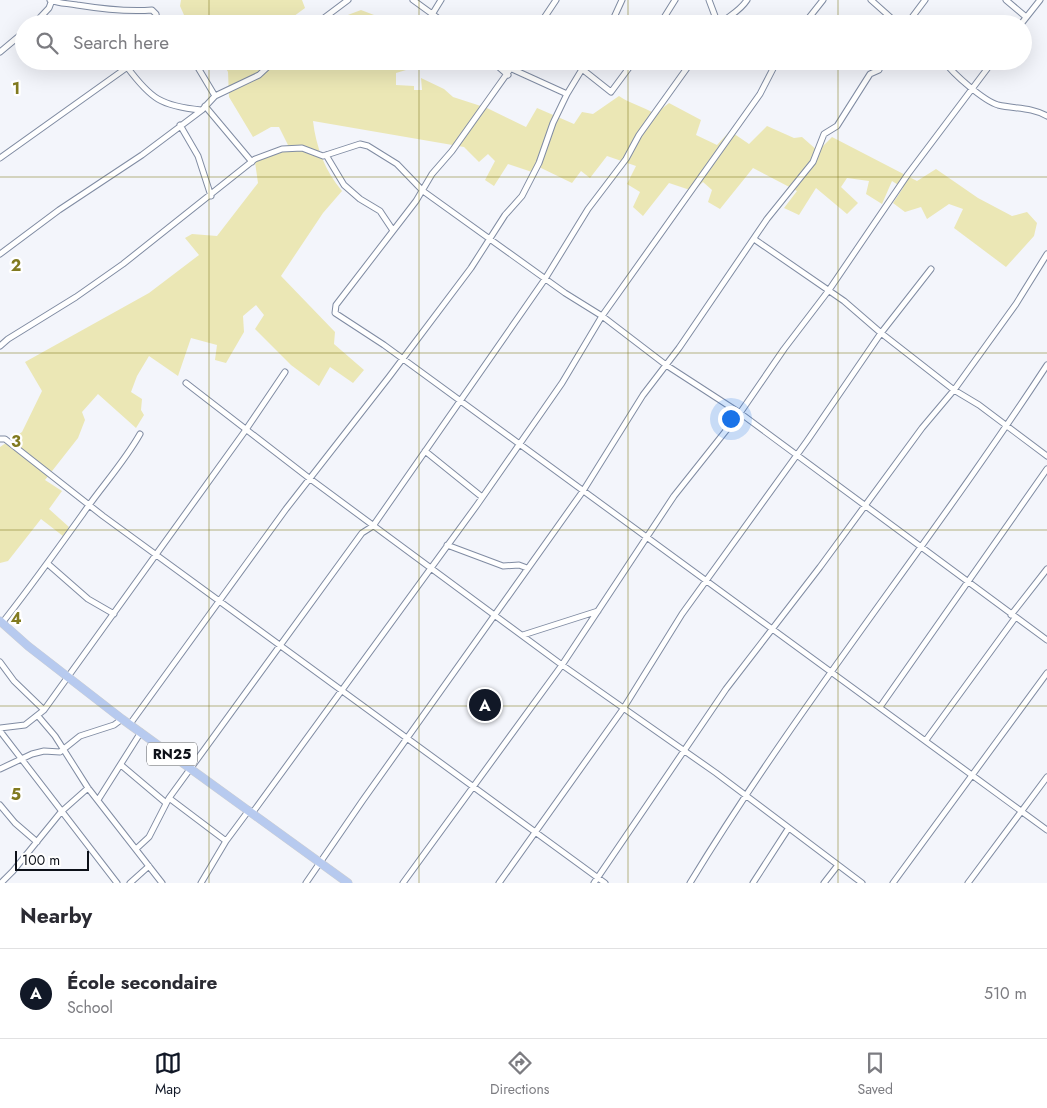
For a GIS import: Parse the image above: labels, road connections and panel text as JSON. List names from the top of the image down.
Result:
{
  "streets": {
    "main road": ["RN25"]
  },
  "scale_bar": "100 m",
  "page": {
    "search": "Search here",
    "pins": "A",
    "scale": "100 m",
    "heading": "Nearby",
    "list": [
      {
        "mark": "A",
        "name": "École secondaire",
        "note": "School",
        "value": "510 m"
      }
    ],
    "nav": ["Map", "Directions", "Saved"]
  },
  "grid": {
    "rows": [
      "1",
      "2",
      "3",
      "4",
      "5"
    ]
  }
}
